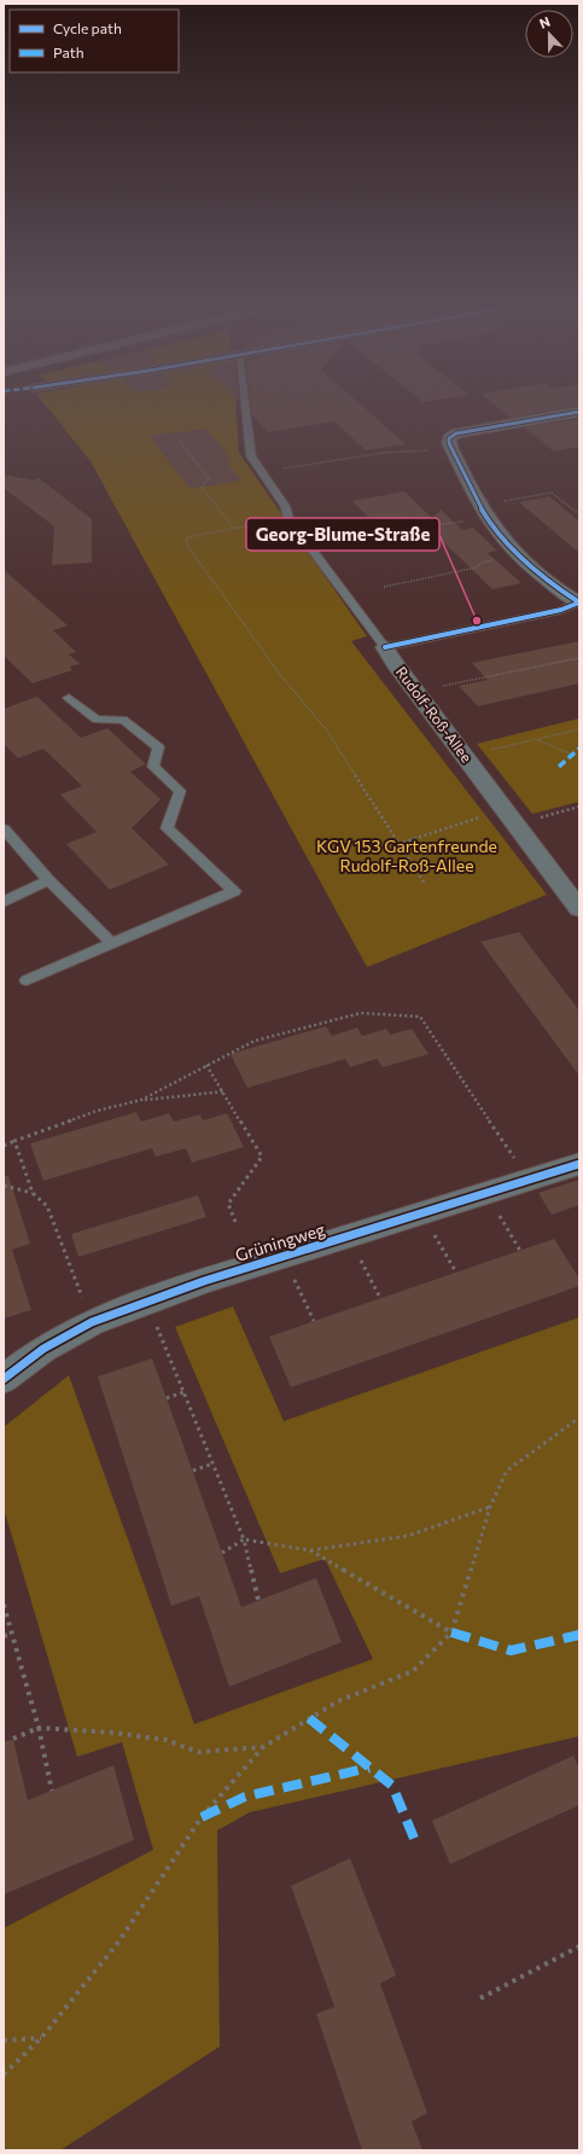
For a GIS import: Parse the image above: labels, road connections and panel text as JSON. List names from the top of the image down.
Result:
{
  "streets": {
    "street": ["Rudolf-Roß-Allee", "Grüningweg"]
  },
  "parks": ["KGV 153 Gartenfreunde Rudolf-Roß-Allee"],
  "places": ["Georg-Blume-Straße"],
  "legend": ["Cycle path", "Path"],
  "north": "top"
}
